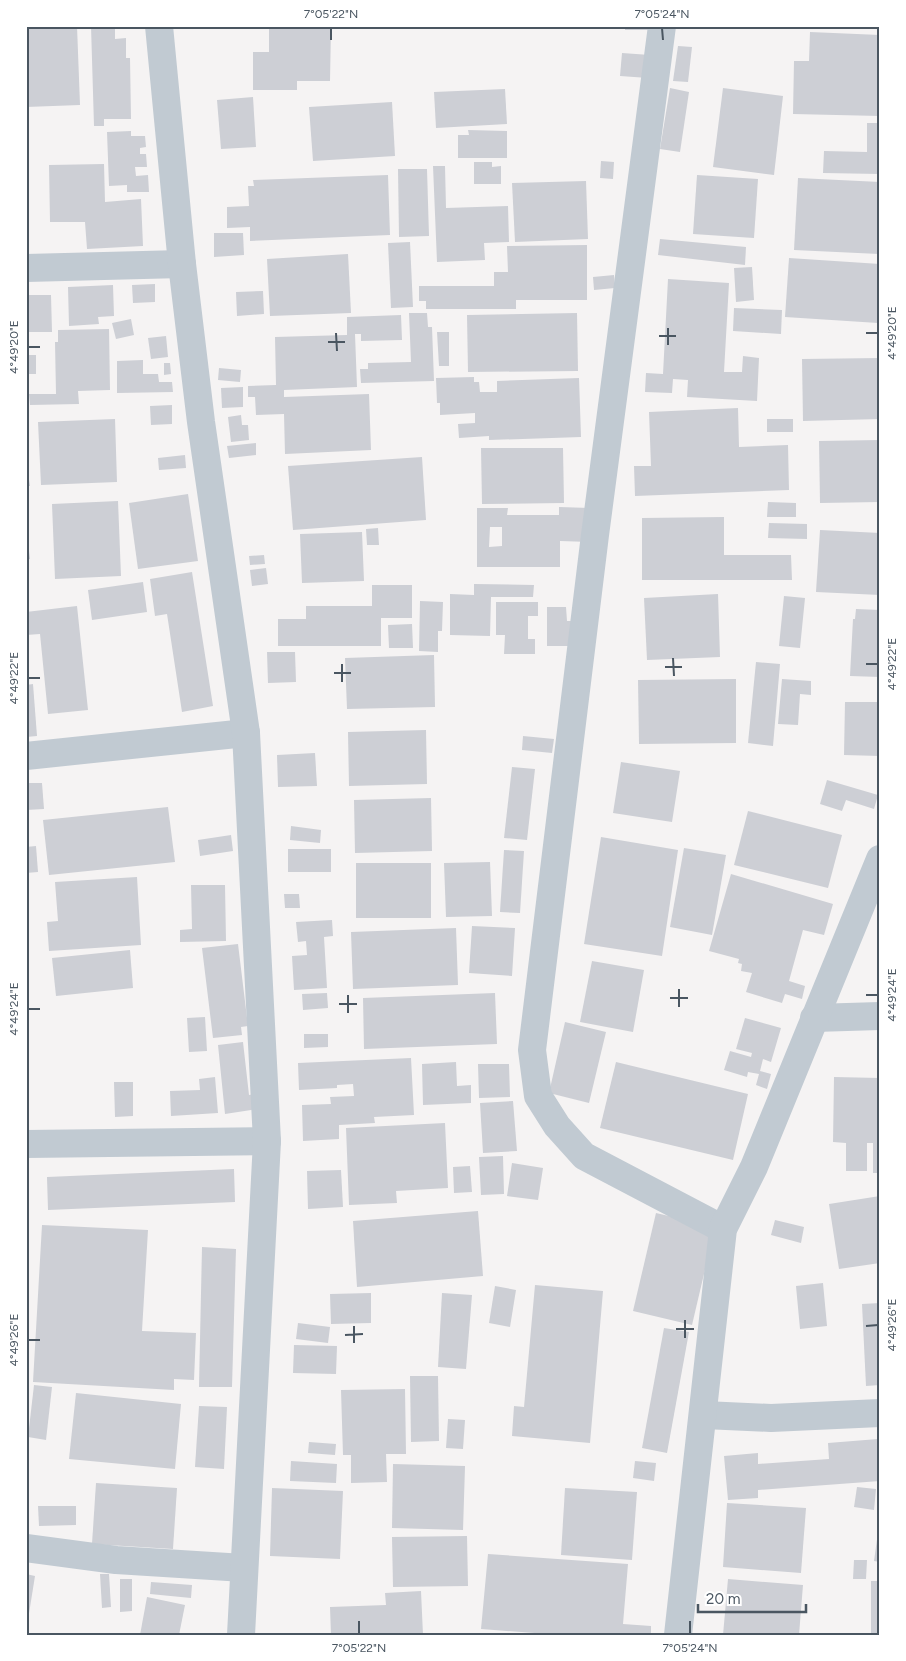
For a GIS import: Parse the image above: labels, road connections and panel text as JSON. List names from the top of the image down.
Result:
{
  "scale_bar": "20 m",
  "coordinates": [
    "7°05'22\"N",
    "7°05'24\"N",
    "4°49'20\"E",
    "4°49'22\"E",
    "4°49'24\"E",
    "4°49'26\"E"
  ]
}
